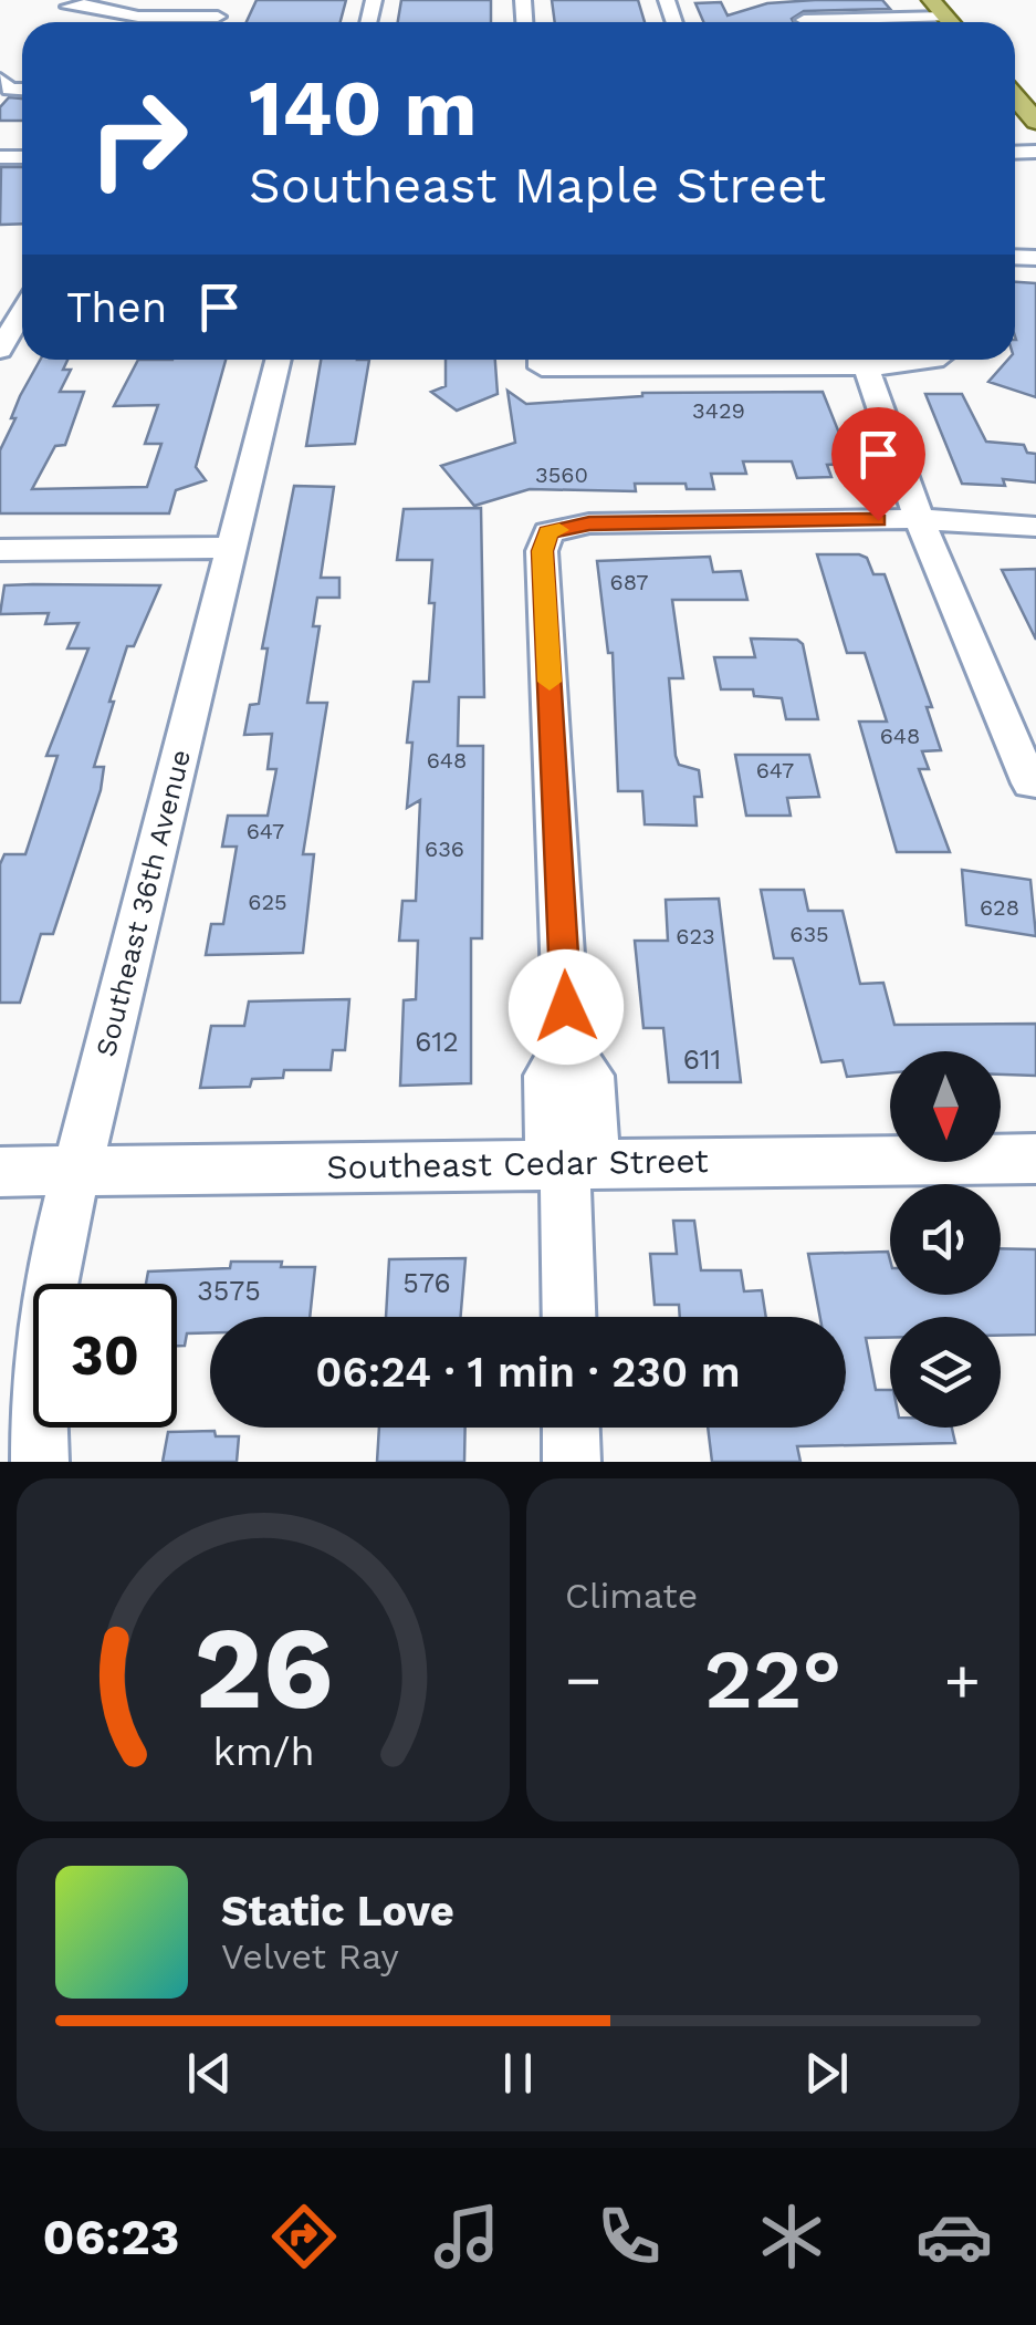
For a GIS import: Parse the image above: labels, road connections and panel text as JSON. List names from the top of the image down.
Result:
{
  "streets": {
    "street": ["Southeast 36th Avenue", "Southeast Cedar Street"]
  },
  "crossings": [
    ["Southeast 36th Avenue", "Southeast Cedar Street"]
  ],
  "house_numbers": [
    "3429",
    "3560",
    "687",
    "648",
    "648",
    "647",
    "647",
    "636",
    "625",
    "628",
    "635",
    "623",
    "612",
    "611",
    "576",
    "3575"
  ],
  "north": "bottom",
  "page": {
    "turn": ["140 m", "Southeast Maple Street"],
    "then": "Then",
    "limit": "30",
    "trip": "06:24 · 1 min · 230 m",
    "tile": "Climate",
    "heat": ["−", "22°", "+"],
    "song": ["Static Love", "Velvet Ray"],
    "tabs": "06:23",
    "gauge": ["26", "km/h"]
  }
}
